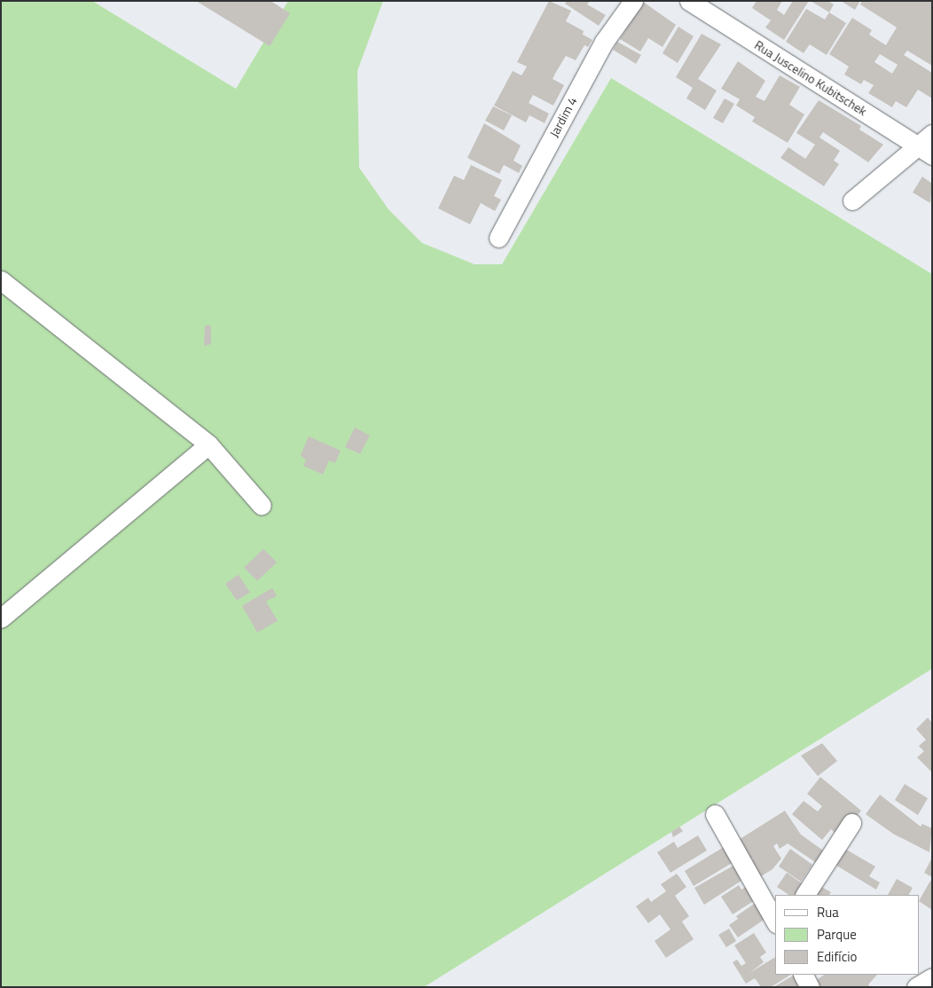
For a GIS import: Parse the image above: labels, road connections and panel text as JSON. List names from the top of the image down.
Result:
{
  "streets": {
    "street": ["Rua Juscelino Kubitschek", "Jardim 4"]
  },
  "legend": ["Rua", "Parque", "Edifício"]
}
